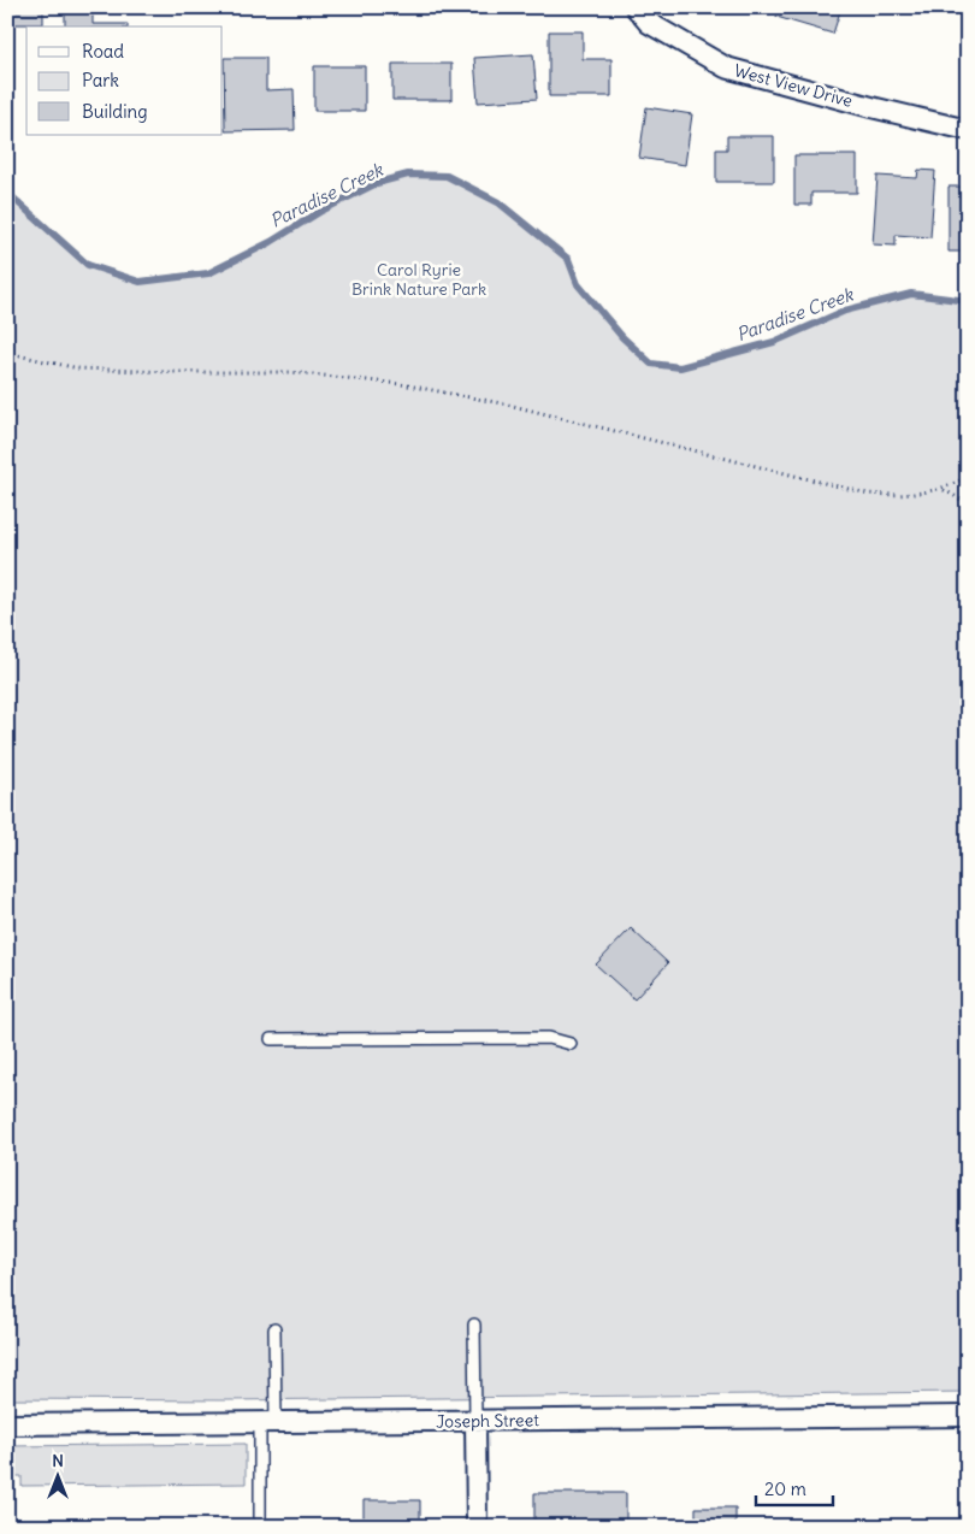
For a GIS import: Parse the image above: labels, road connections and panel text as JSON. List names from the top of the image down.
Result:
{
  "streets": {
    "street": ["West View Drive", "Joseph Street"]
  },
  "water": ["Paradise Creek"],
  "parks": ["Carol Ryrie Brink Nature Park"],
  "legend": ["Road", "Park", "Building"],
  "scale_bar": "20 m",
  "north": "top"
}
